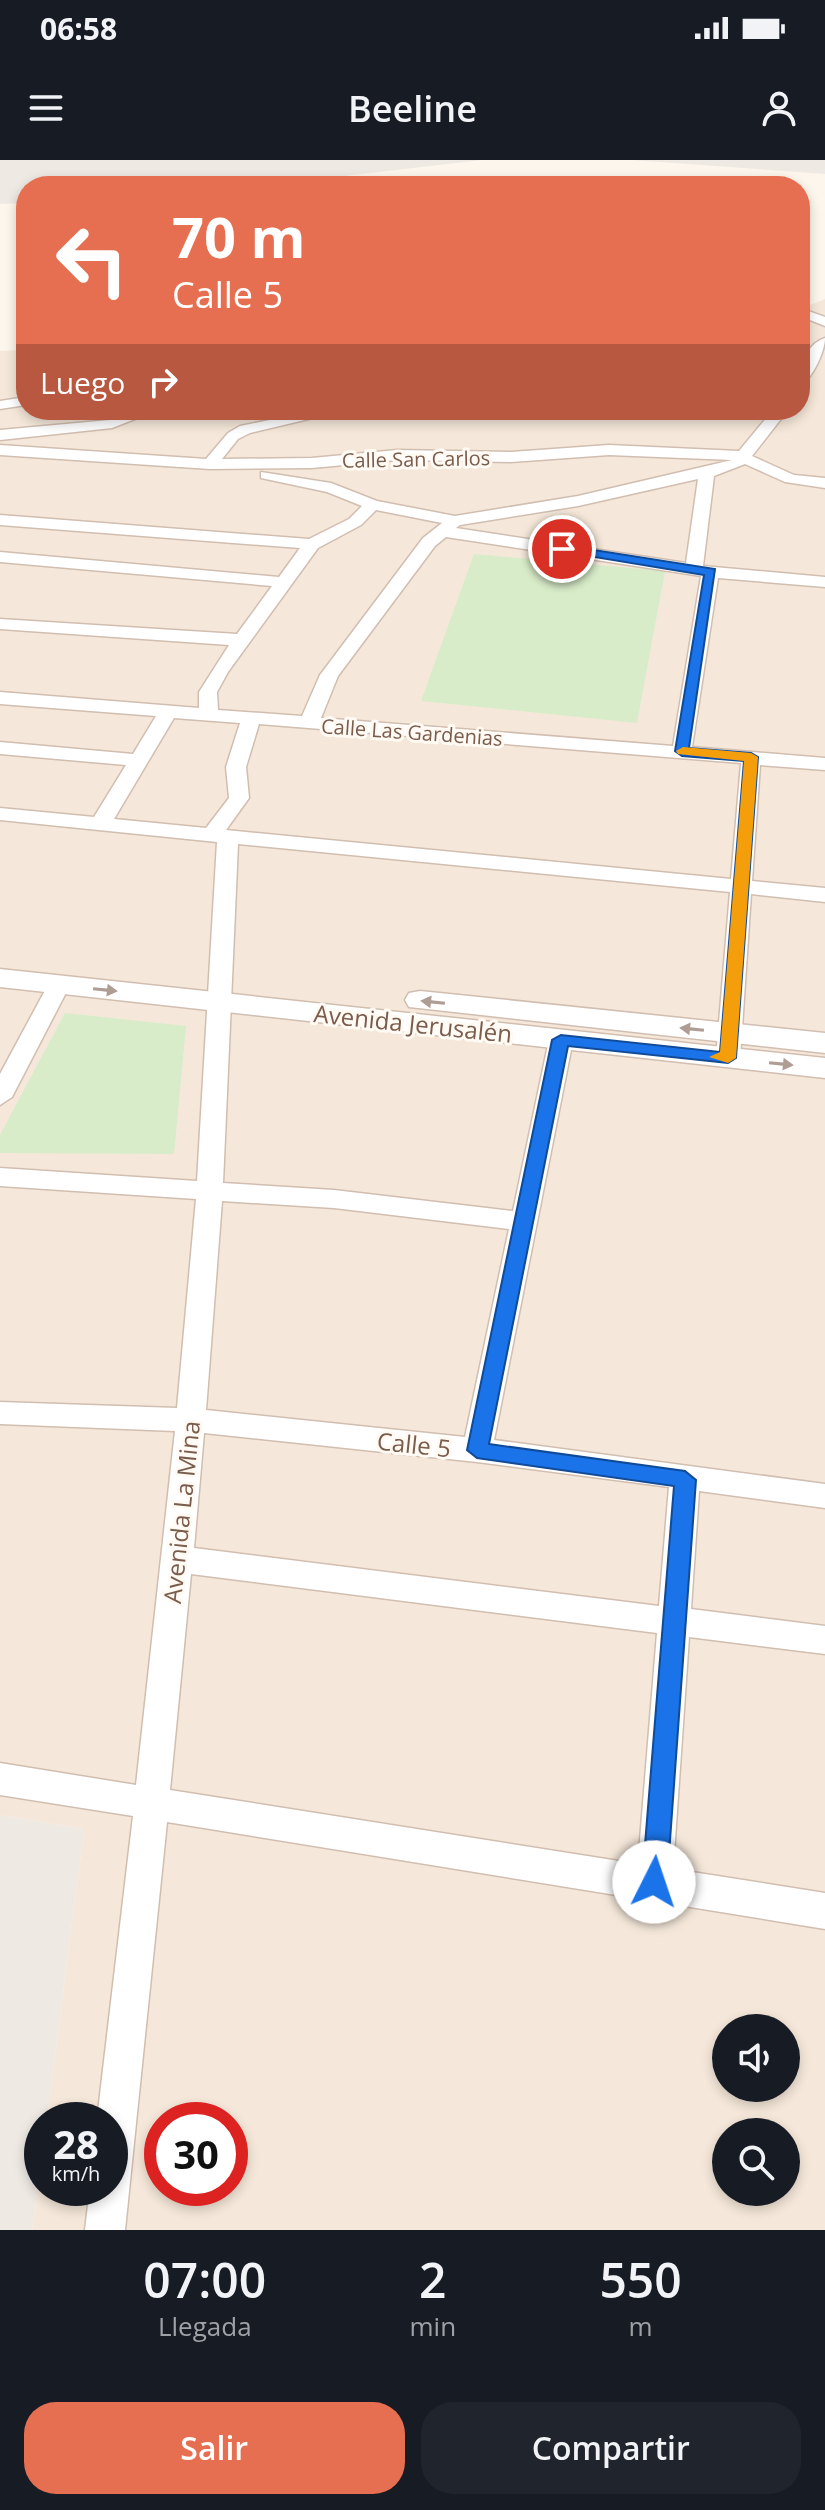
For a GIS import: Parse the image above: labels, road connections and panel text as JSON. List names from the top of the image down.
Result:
{
  "streets": {
    "street": [
      "Calle San Carlos",
      "Calle Las Gardenias",
      "Avenida Jerusalén",
      "Calle 5",
      "Avenida La Mina"
    ]
  },
  "crossings": [
    ["Avenida Jerusalén", "Avenida La Mina"],
    ["Calle 5", "Avenida La Mina"]
  ],
  "page": {
    "status": "06:58",
    "header": "Beeline",
    "turn": ["70 m", "Calle 5"],
    "then": "Luego",
    "speed": "28 km/h",
    "limit": "30",
    "eta": [
      "07:00",
      "Llegada",
      "2",
      "min",
      "550",
      "m"
    ],
    "buttons": ["Salir", "Compartir"]
  }
}
